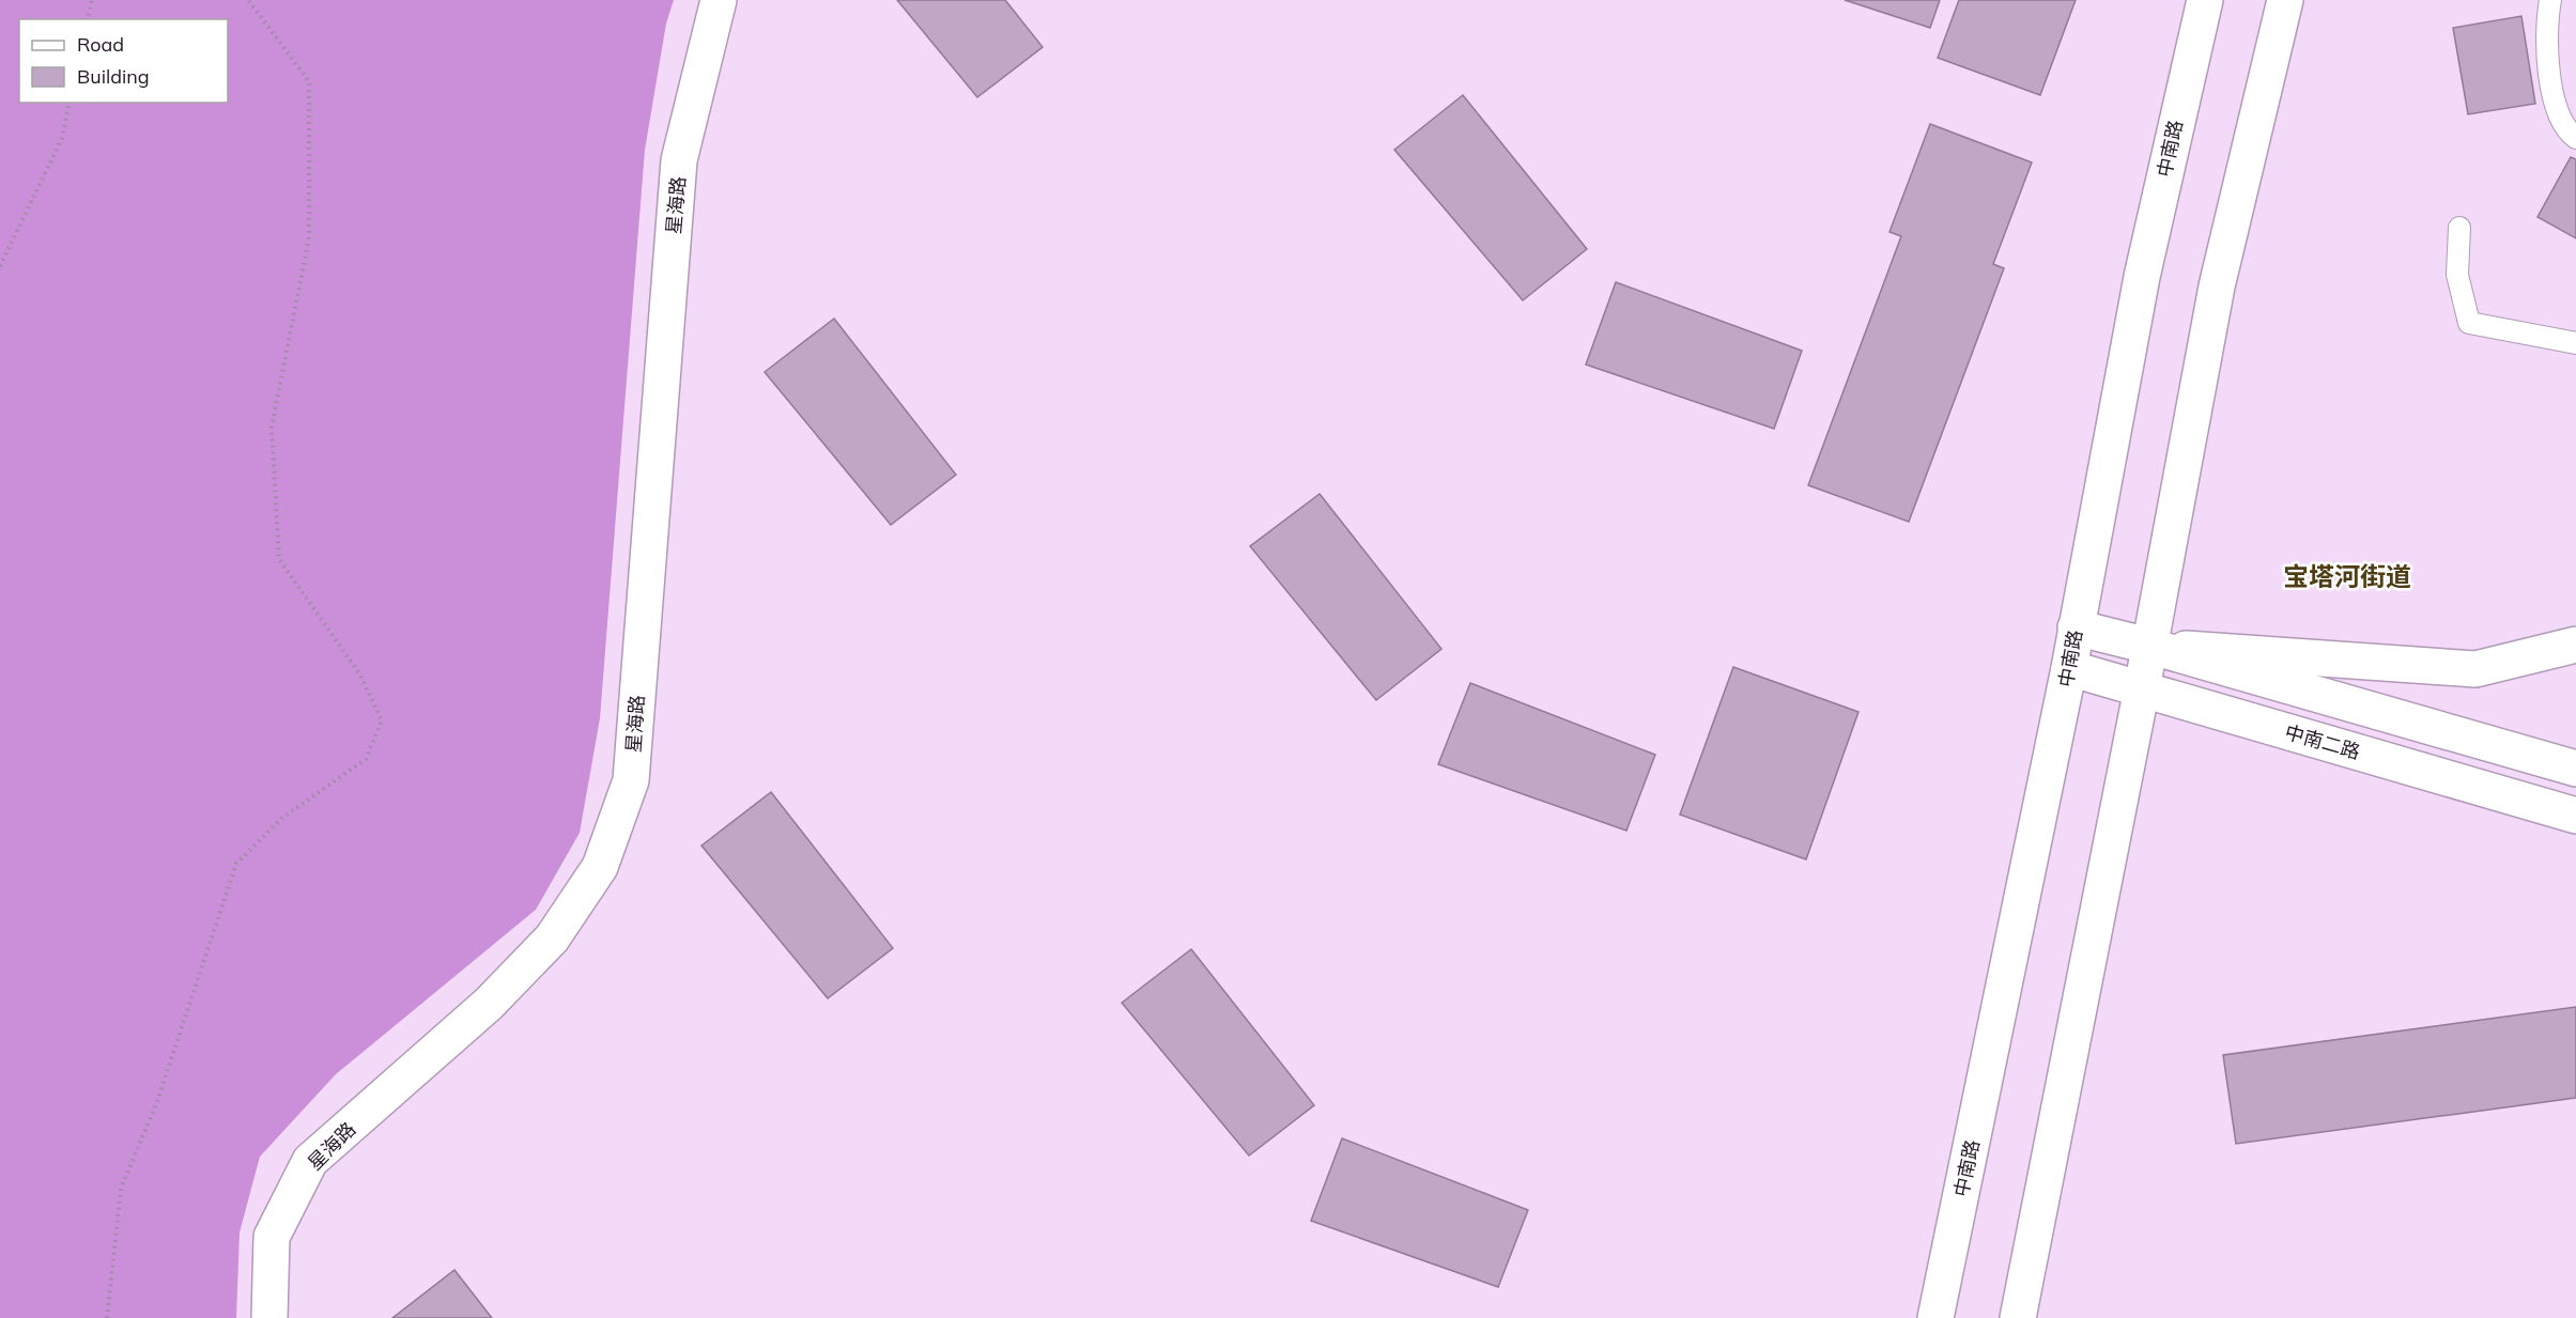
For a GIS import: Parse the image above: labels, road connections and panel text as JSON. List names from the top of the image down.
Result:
{
  "streets": {
    "main road": ["中南路", "星海路", "中南二路"]
  },
  "crossings": [
    ["中南路", "中南二路"]
  ],
  "districts": ["宝塔河街道"],
  "legend": ["Road", "Building"]
}
